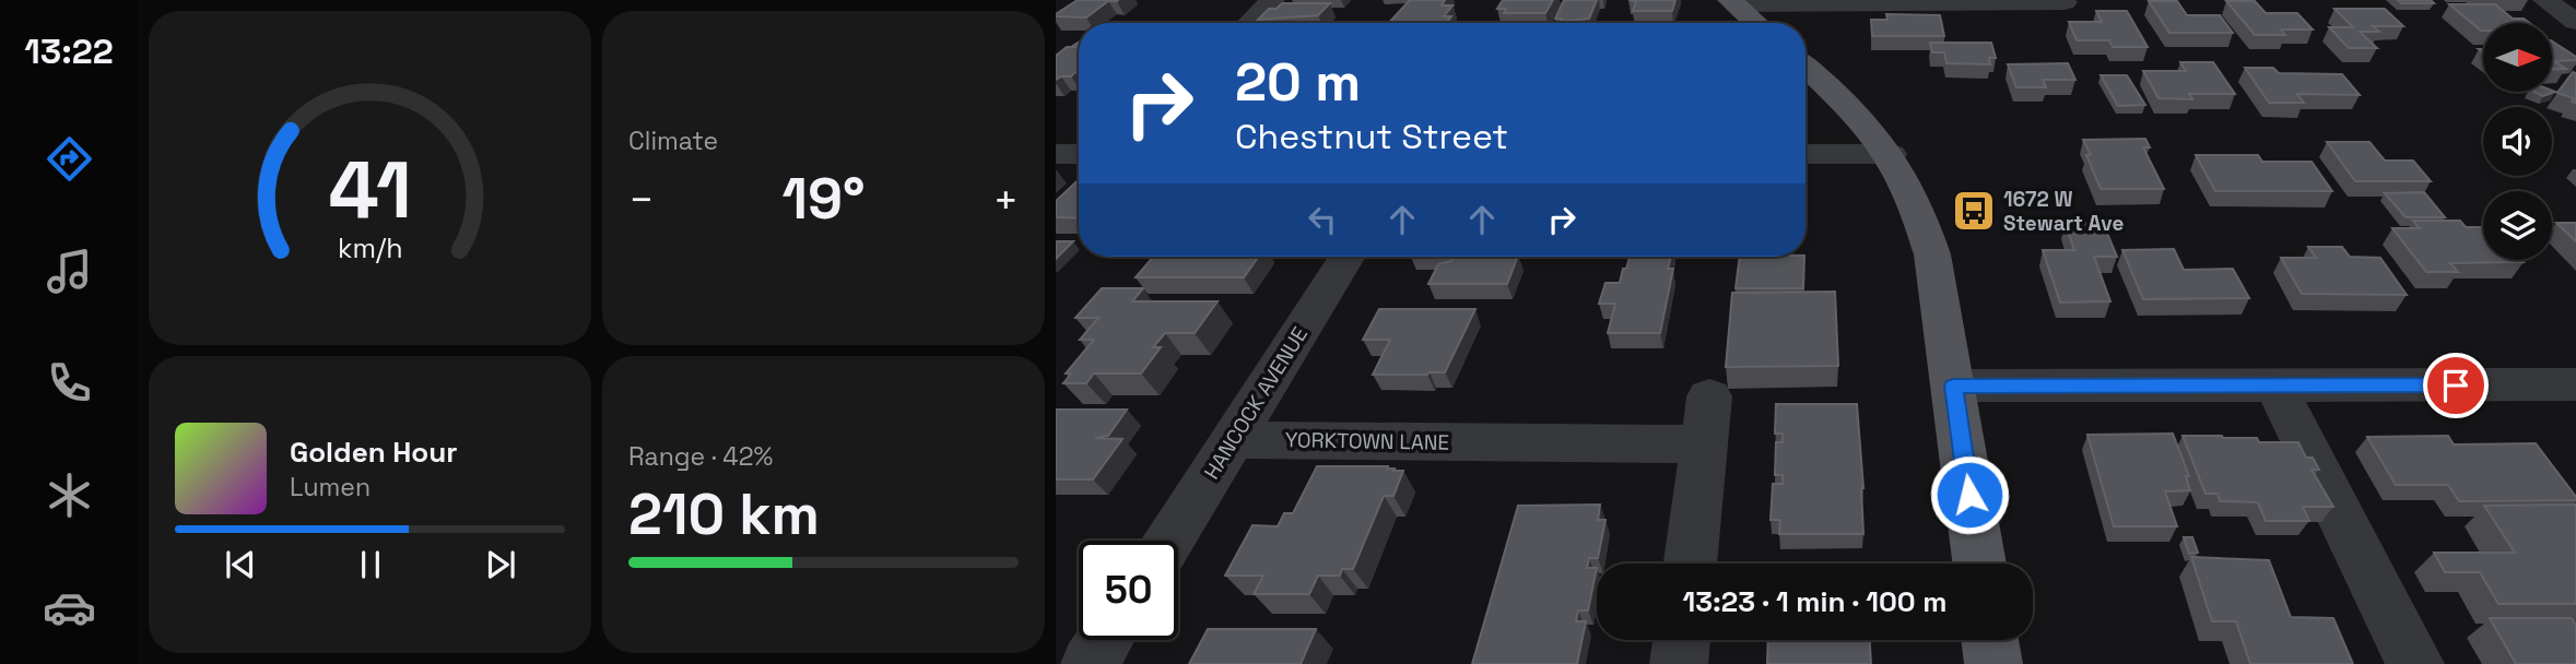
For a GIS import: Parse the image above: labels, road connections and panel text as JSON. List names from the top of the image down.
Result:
{
  "streets": {
    "street": ["HANCOCK AVENUE", "YORKTOWN LANE"]
  },
  "crossings": [
    ["HANCOCK AVENUE", "YORKTOWN LANE"]
  ],
  "places": {
    "bus stop": ["1672 W Stewart Ave"]
  },
  "north": "right",
  "page": {
    "tabs": "13:22",
    "tile": [
      "Climate",
      ["Range · 42%", "210 km"]
    ],
    "turn": ["20 m", "Chestnut Street"],
    "heat": ["−", "19°", "+"],
    "song": ["Golden Hour", "Lumen"],
    "limit": "50",
    "trip": "13:23 · 1 min · 100 m",
    "gauge": ["41", "km/h"]
  }
}
